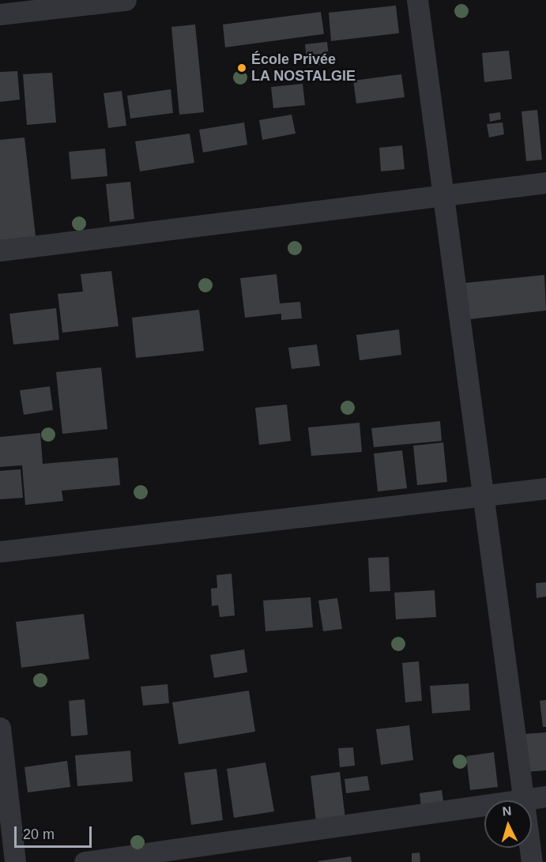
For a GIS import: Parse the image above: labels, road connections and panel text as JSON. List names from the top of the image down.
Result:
{
  "places": ["École Privée LA NOSTALGIE"],
  "scale_bar": "20 m",
  "north": "top"
}
